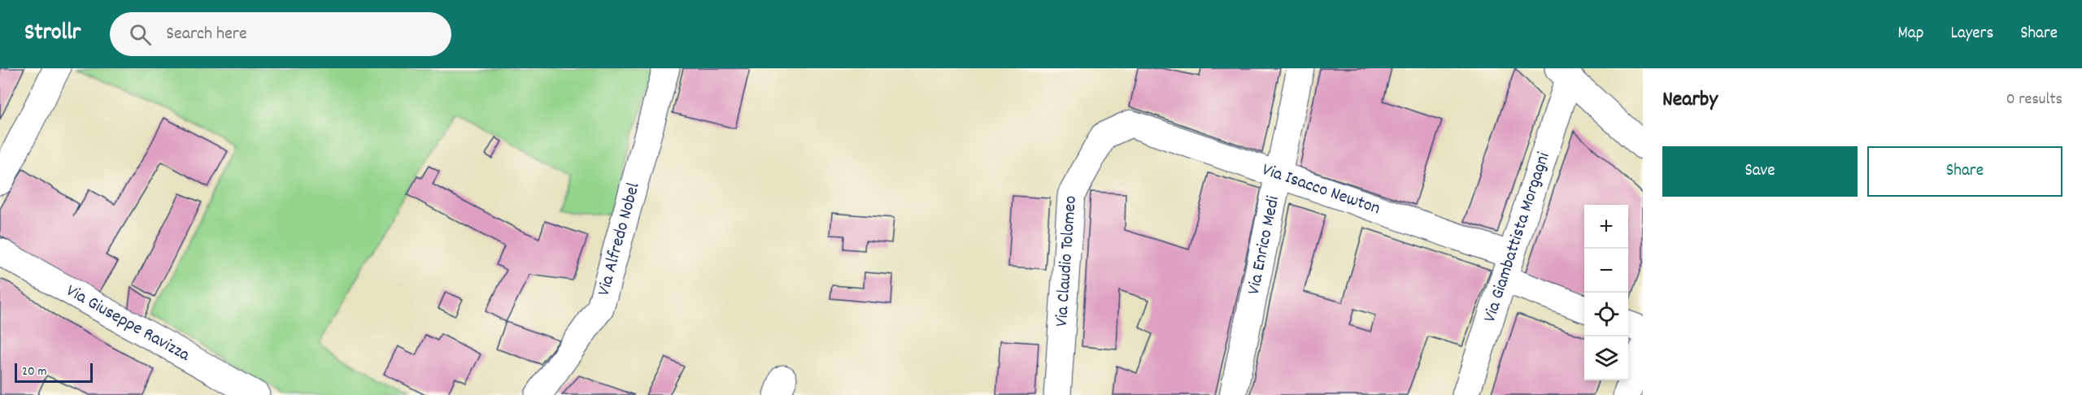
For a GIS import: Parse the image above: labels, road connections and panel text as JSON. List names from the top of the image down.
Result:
{
  "streets": {
    "street": [
      "Via Isacco Newton",
      "Via Giambattista Morgagni",
      "Via Alfredo Nobel",
      "Via Enrico Medi",
      "Via Claudio Tolomeo",
      "Via Giuseppe Ravizza"
    ]
  },
  "crossings": [
    ["Via Isacco Newton", "Via Giambattista Morgagni"],
    ["Via Isacco Newton", "Via Enrico Medi"],
    ["Via Isacco Newton", "Via Claudio Tolomeo"]
  ],
  "scale_bar": "20 m",
  "page": {
    "header": "Strollr",
    "search": "Search here",
    "nav": ["Map", "Layers", "Share"],
    "heading": ["Nearby", "0 results"],
    "buttons": ["Save", "Share"],
    "map_buttons": ["+", "−"],
    "scale": "20 m"
  }
}
